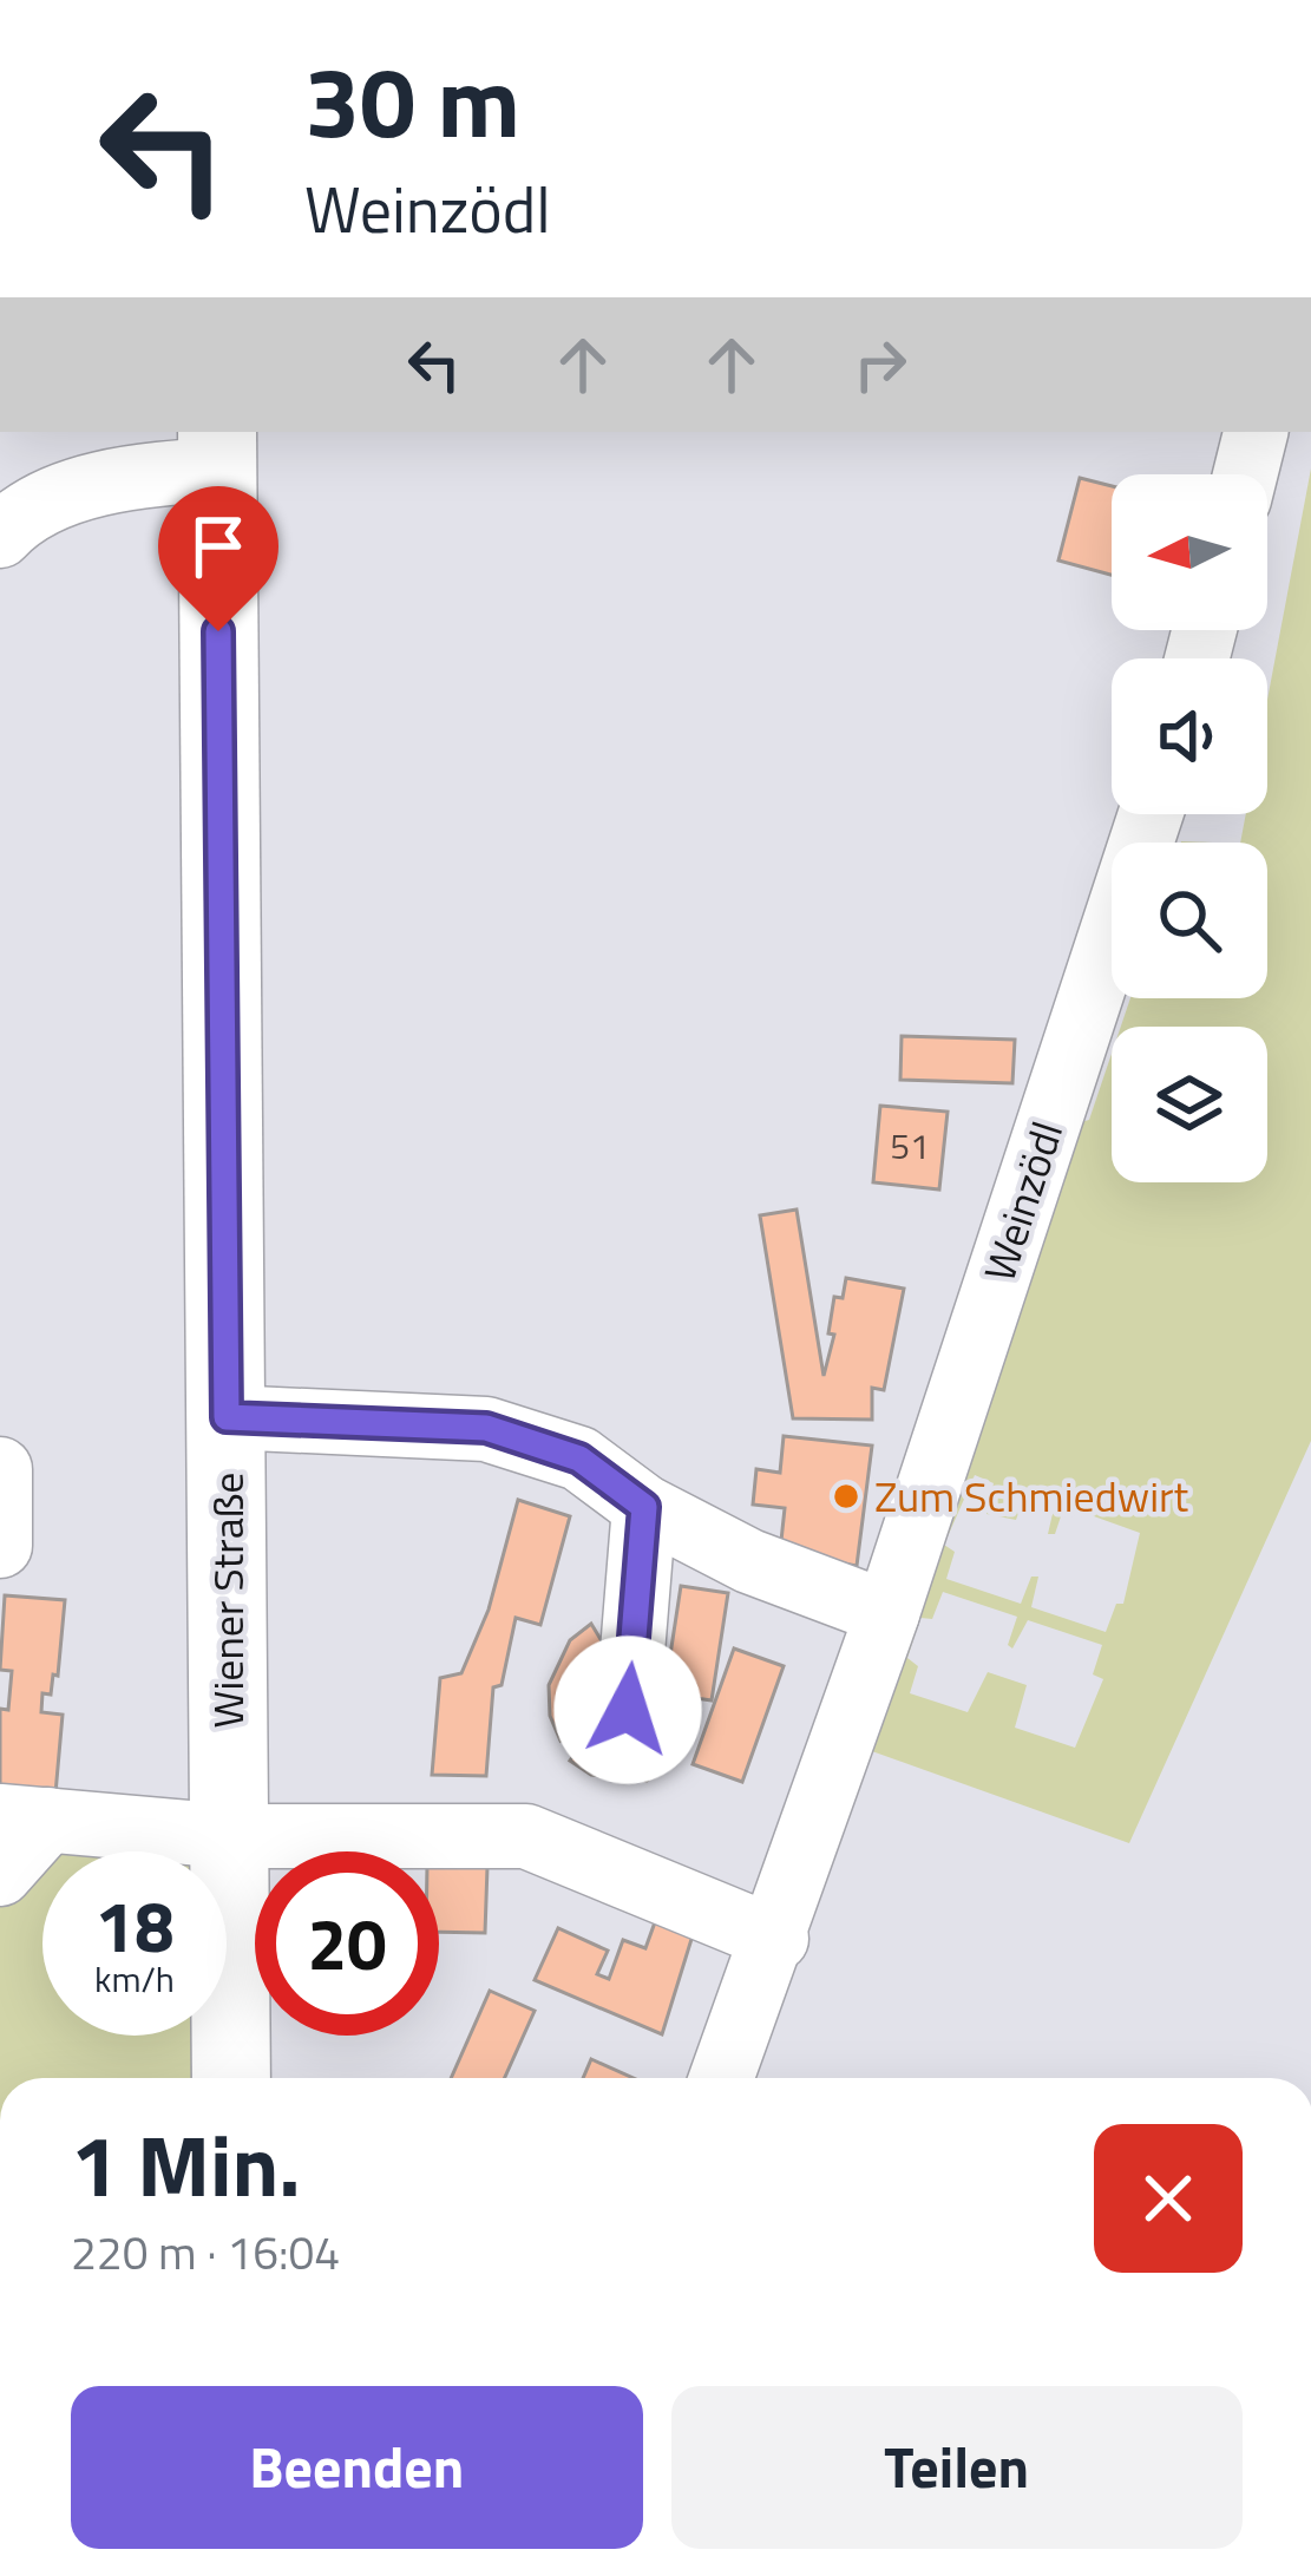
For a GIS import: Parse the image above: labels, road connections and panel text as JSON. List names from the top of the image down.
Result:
{
  "streets": {
    "main road": ["Wiener Straße"],
    "street": ["Weinzödl"]
  },
  "places": ["Zum Schmiedwirt"],
  "house_numbers": ["51"],
  "north": "left",
  "page": {
    "turn": ["30 m", "Weinzödl"],
    "speed": "18 km/h",
    "limit": "20",
    "heading": ["1 Min.", "220 m · 16:04"],
    "buttons": ["Beenden", "Teilen"]
  }
}
